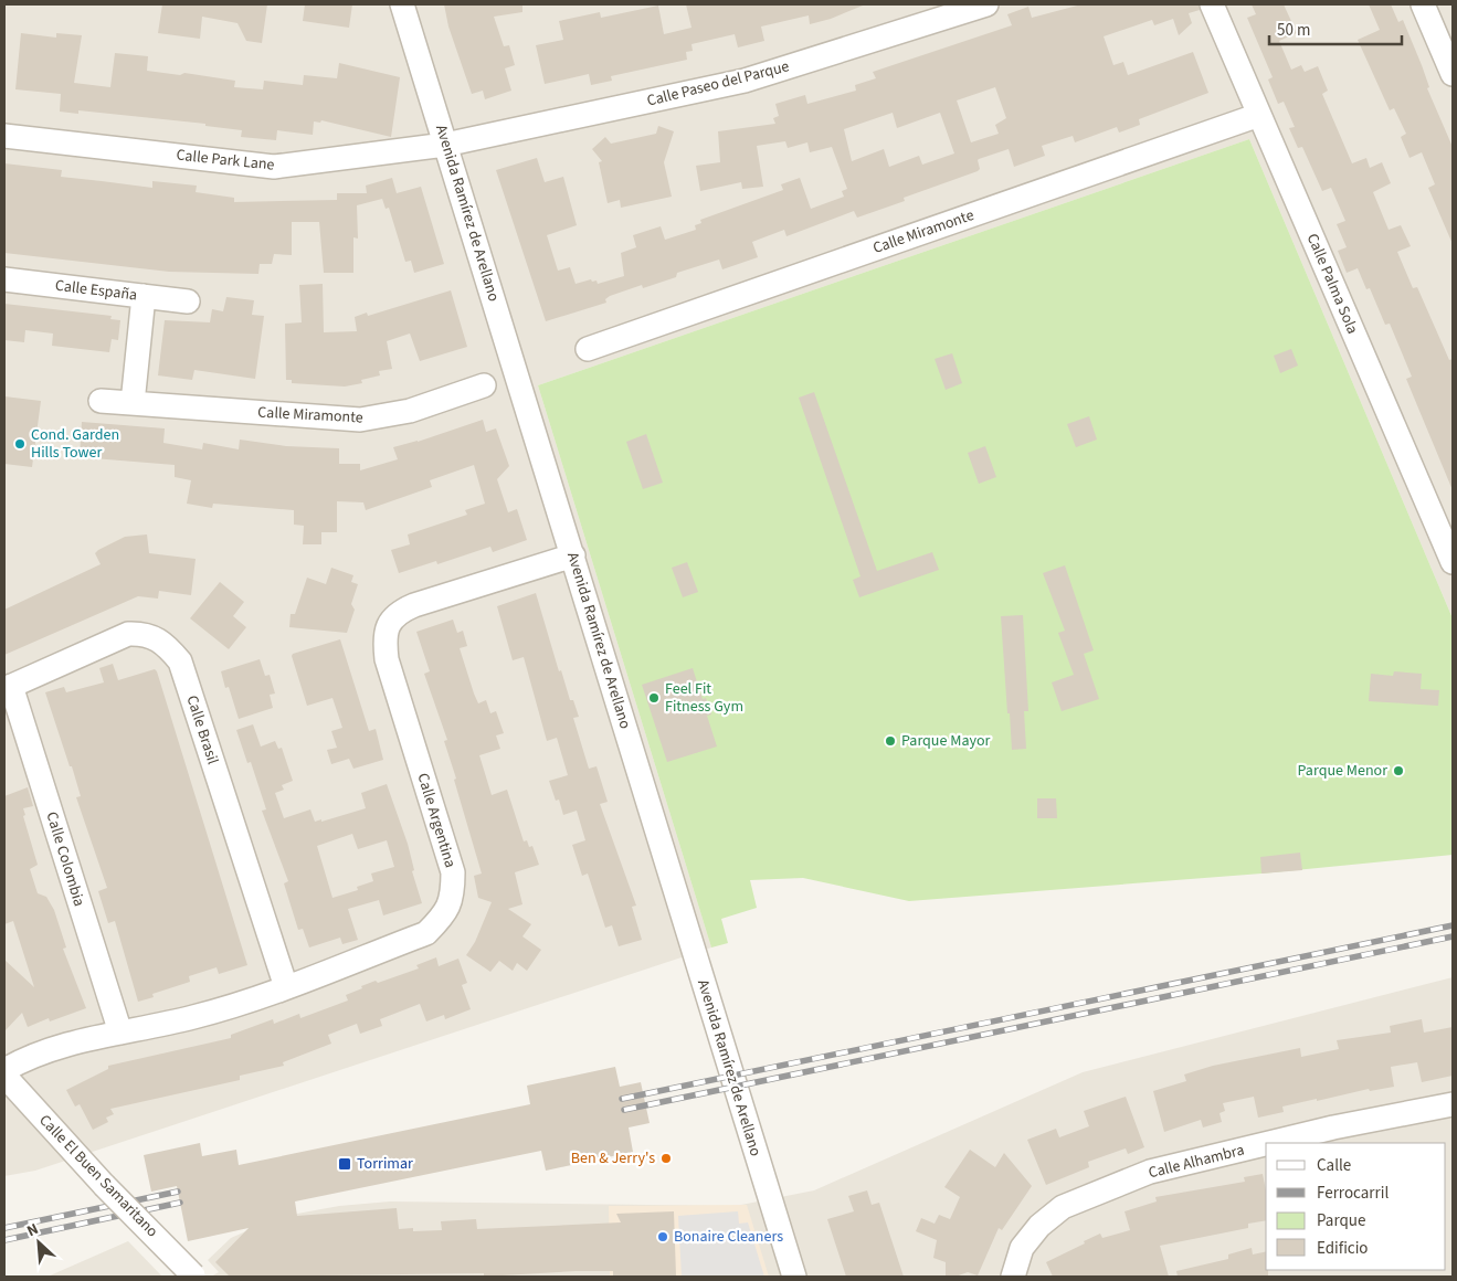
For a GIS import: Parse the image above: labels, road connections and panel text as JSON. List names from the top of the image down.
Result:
{
  "streets": {
    "street": [
      "Calle Paseo del Parque",
      "Calle Park Lane",
      "Avenida Ramírez de Arellano",
      "Calle Miramonte",
      "Calle Palma Sola",
      "Calle España",
      "Calle Brasil",
      "Calle Argentina",
      "Calle Colombia",
      "Calle Alhambra",
      "Calle El Buen Samaritano"
    ]
  },
  "crossings": [
    ["Calle Paseo del Parque", "Calle Park Lane"],
    ["Calle Paseo del Parque", "Avenida Ramírez de Arellano"],
    ["Calle Park Lane", "Avenida Ramírez de Arellano"],
    ["Avenida Ramírez de Arellano", "Calle Argentina"],
    ["Calle Miramonte", "Calle Palma Sola"],
    ["Calle Brasil", "Calle Argentina"],
    ["Calle Brasil", "Calle Colombia"],
    ["Calle Argentina", "Calle Colombia"]
  ],
  "places": {
    "other": [
      "Cond. Garden Hills Tower",
      "Feel Fit Fitness Gym",
      "Parque Mayor",
      "Parque Menor",
      "Ben & Jerry's",
      "Bonaire Cleaners"
    ],
    "transit": ["Torrimar"]
  },
  "legend": [
    "Calle",
    "Ferrocarril",
    "Parque",
    "Edificio"
  ],
  "scale_bar": "50 m",
  "north": "top left"
}
